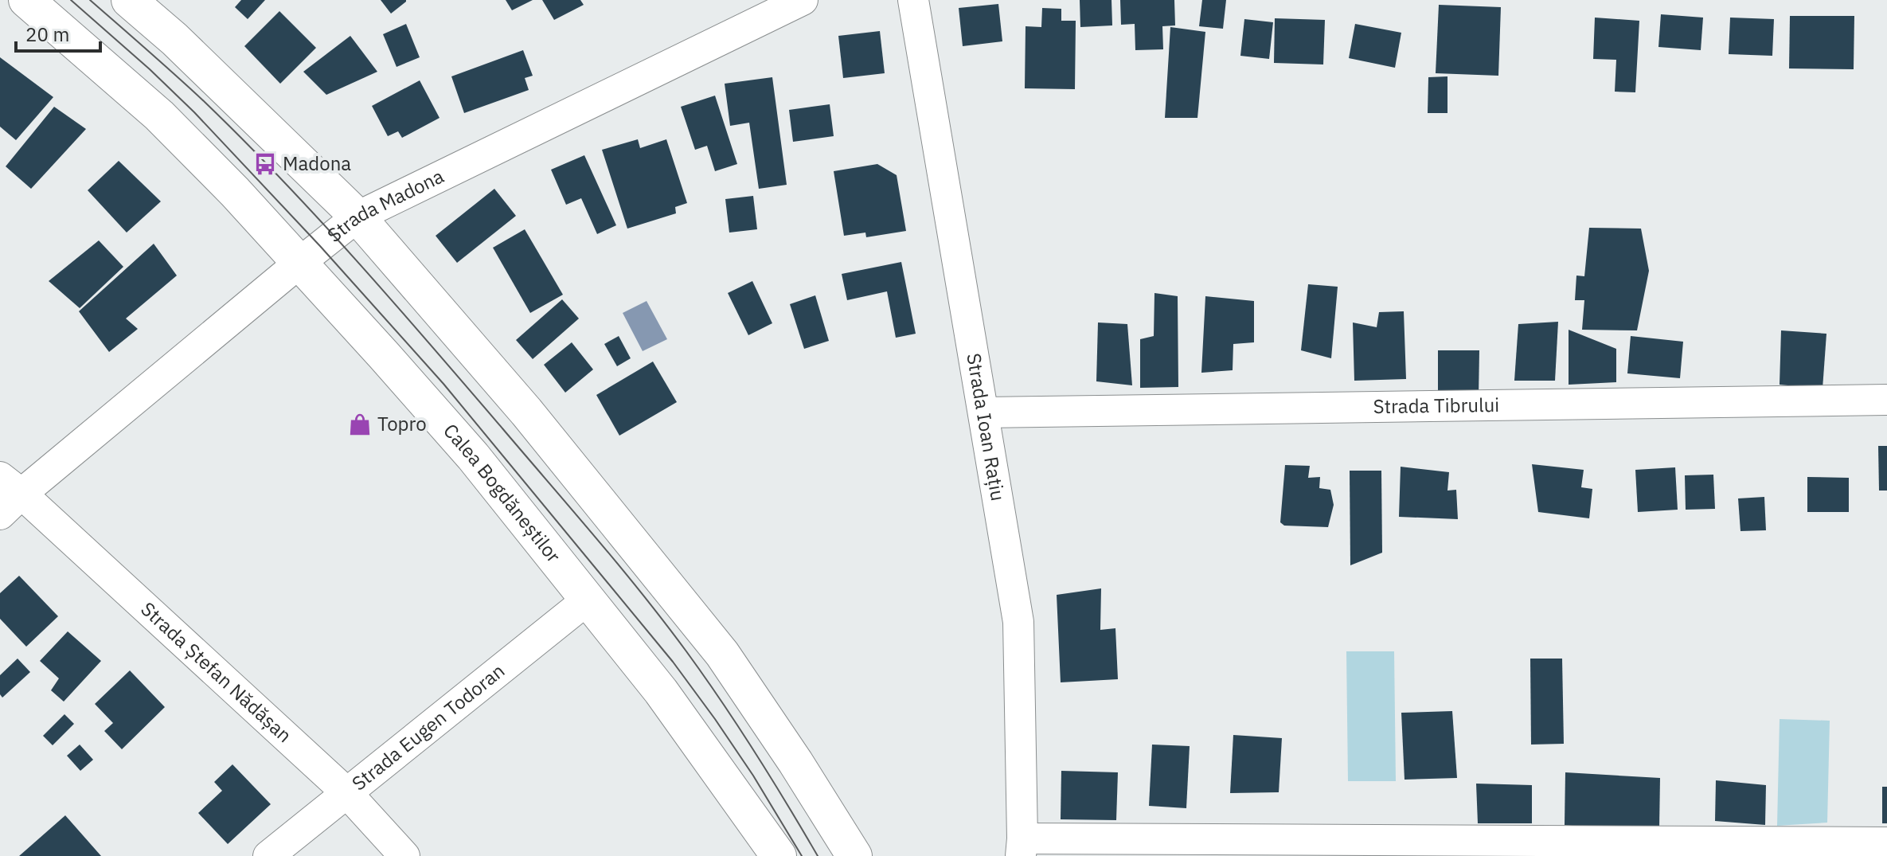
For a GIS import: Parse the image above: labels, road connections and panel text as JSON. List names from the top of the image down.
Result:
{
  "streets": {
    "main road": ["Calea Bogdăneștilor"],
    "street": [
      "Strada Madona",
      "Strada Tibrului",
      "Strada Ioan Rațiu",
      "Strada Ștefan Nădășan",
      "Strada Eugen Todoran"
    ]
  },
  "crossings": [
    ["Strada Madona", "Calea Bogdăneștilor"],
    ["Strada Madona", "Strada Ștefan Nădășan"],
    ["Strada Tibrului", "Strada Ioan Rațiu"],
    ["Calea Bogdăneștilor", "Strada Eugen Todoran"],
    ["Strada Ștefan Nădășan", "Strada Eugen Todoran"]
  ],
  "places": {
    "bus stop": ["Madona"],
    "shop": ["Topro"]
  },
  "scale_bar": "20 m"
}
